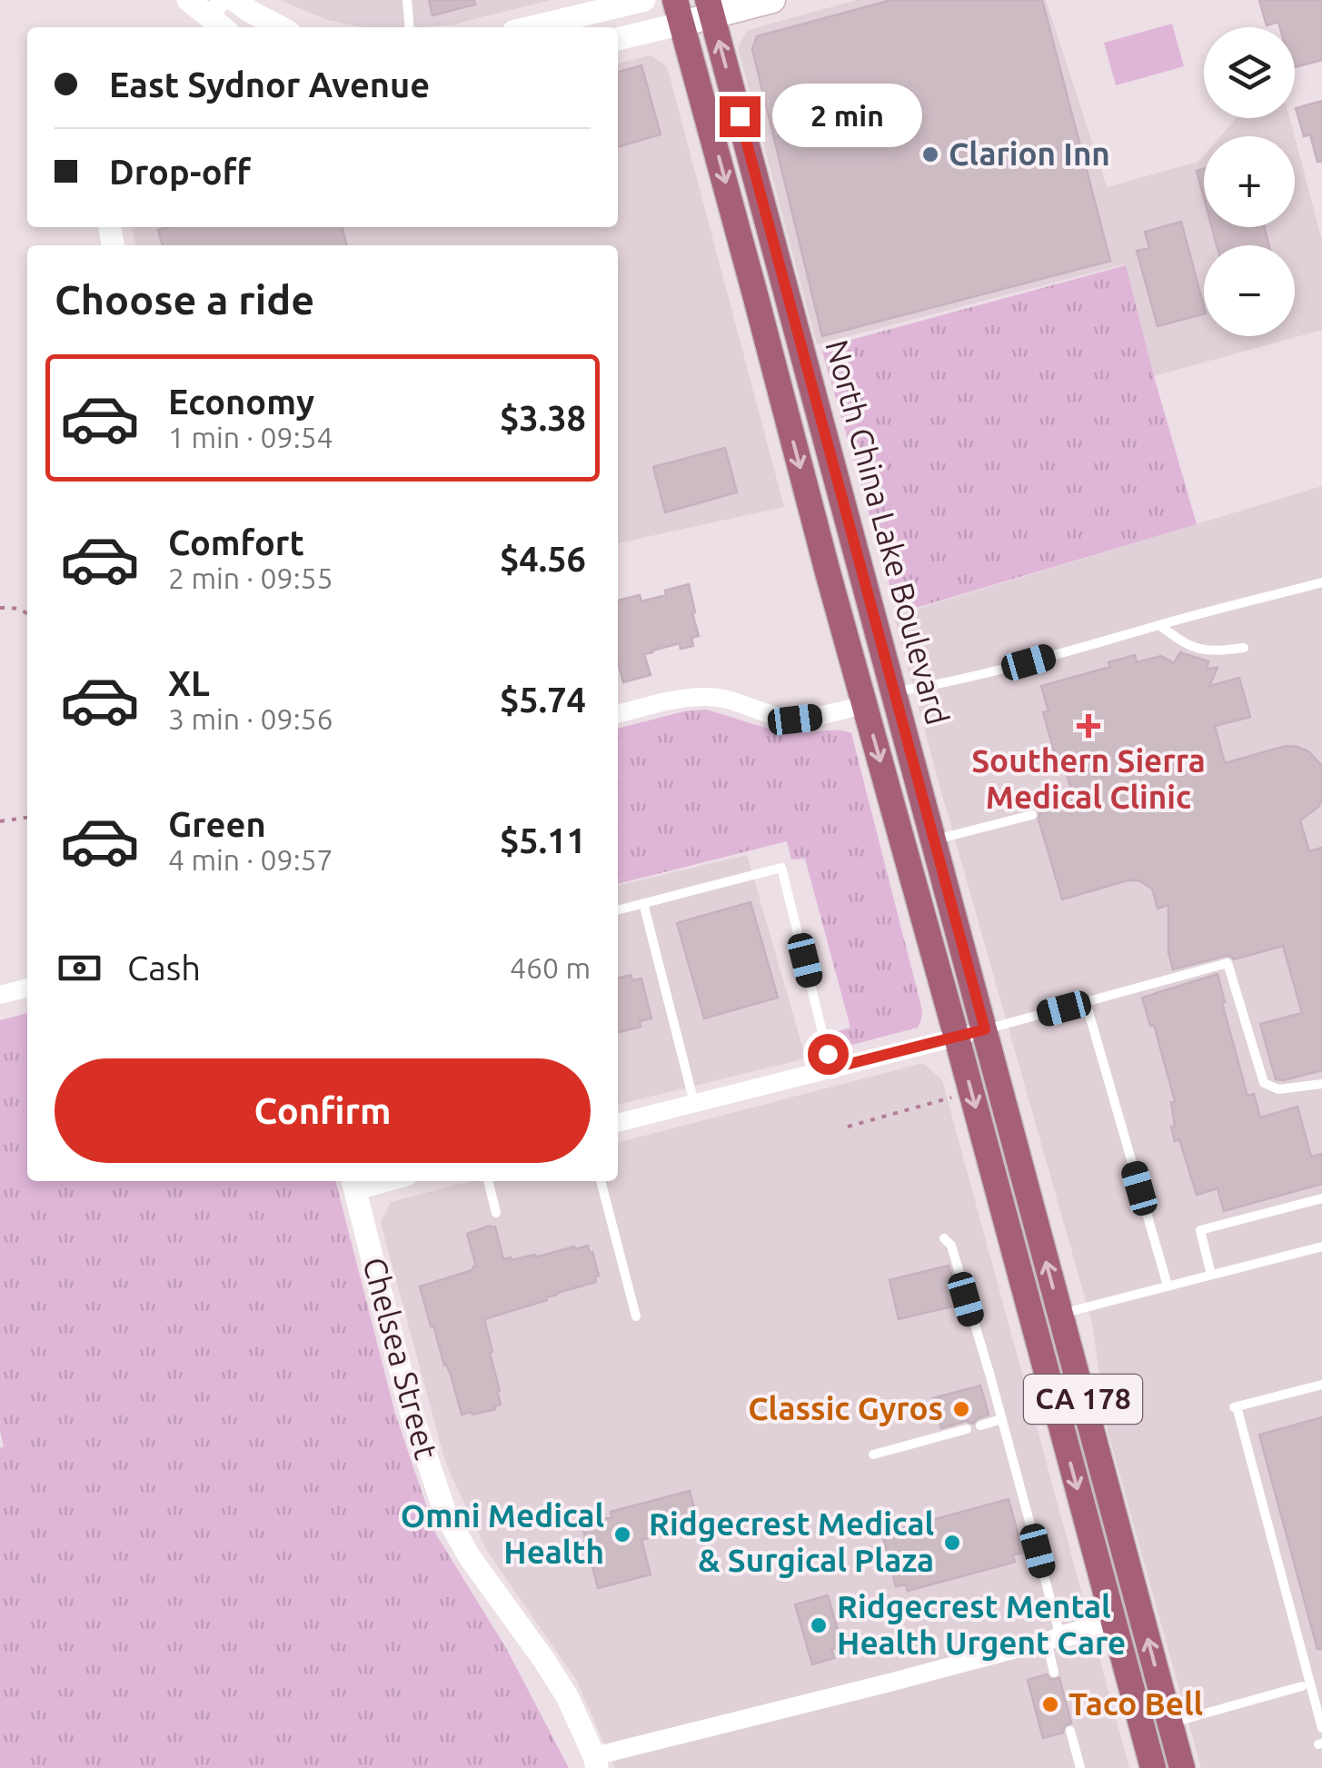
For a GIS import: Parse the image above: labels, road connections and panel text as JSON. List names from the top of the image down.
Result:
{
  "streets": {
    "main road": ["North China Lake Boulevard", "CA 178"],
    "street": ["Chelsea Street"]
  },
  "places": {
    "other": [
      "Clarion Inn",
      "Classic Gyros",
      "Omni Medical Health",
      "Ridgecrest Medical & Surgical Plaza",
      "Ridgecrest Mental Health Urgent Care",
      "Taco Bell"
    ],
    "health": ["Southern Sierra Medical Clinic"]
  },
  "page": {
    "map_buttons": ["+", "−"],
    "banner": ["East Sydnor Avenue", "Drop-off"],
    "bubble": "2 min",
    "heading": "Choose a ride",
    "list": [
      {
        "name": "Economy",
        "note": "1 min · 09:54",
        "value": "$3.38"
      },
      {
        "name": "Comfort",
        "note": "2 min · 09:55",
        "value": "$4.56"
      },
      {
        "name": "XL",
        "note": "3 min · 09:56",
        "value": "$5.74"
      },
      {
        "name": "Green",
        "note": "4 min · 09:57",
        "value": "$5.11"
      }
    ],
    "pay": ["Cash", "460 m"],
    "buttons": "Confirm"
  }
}
